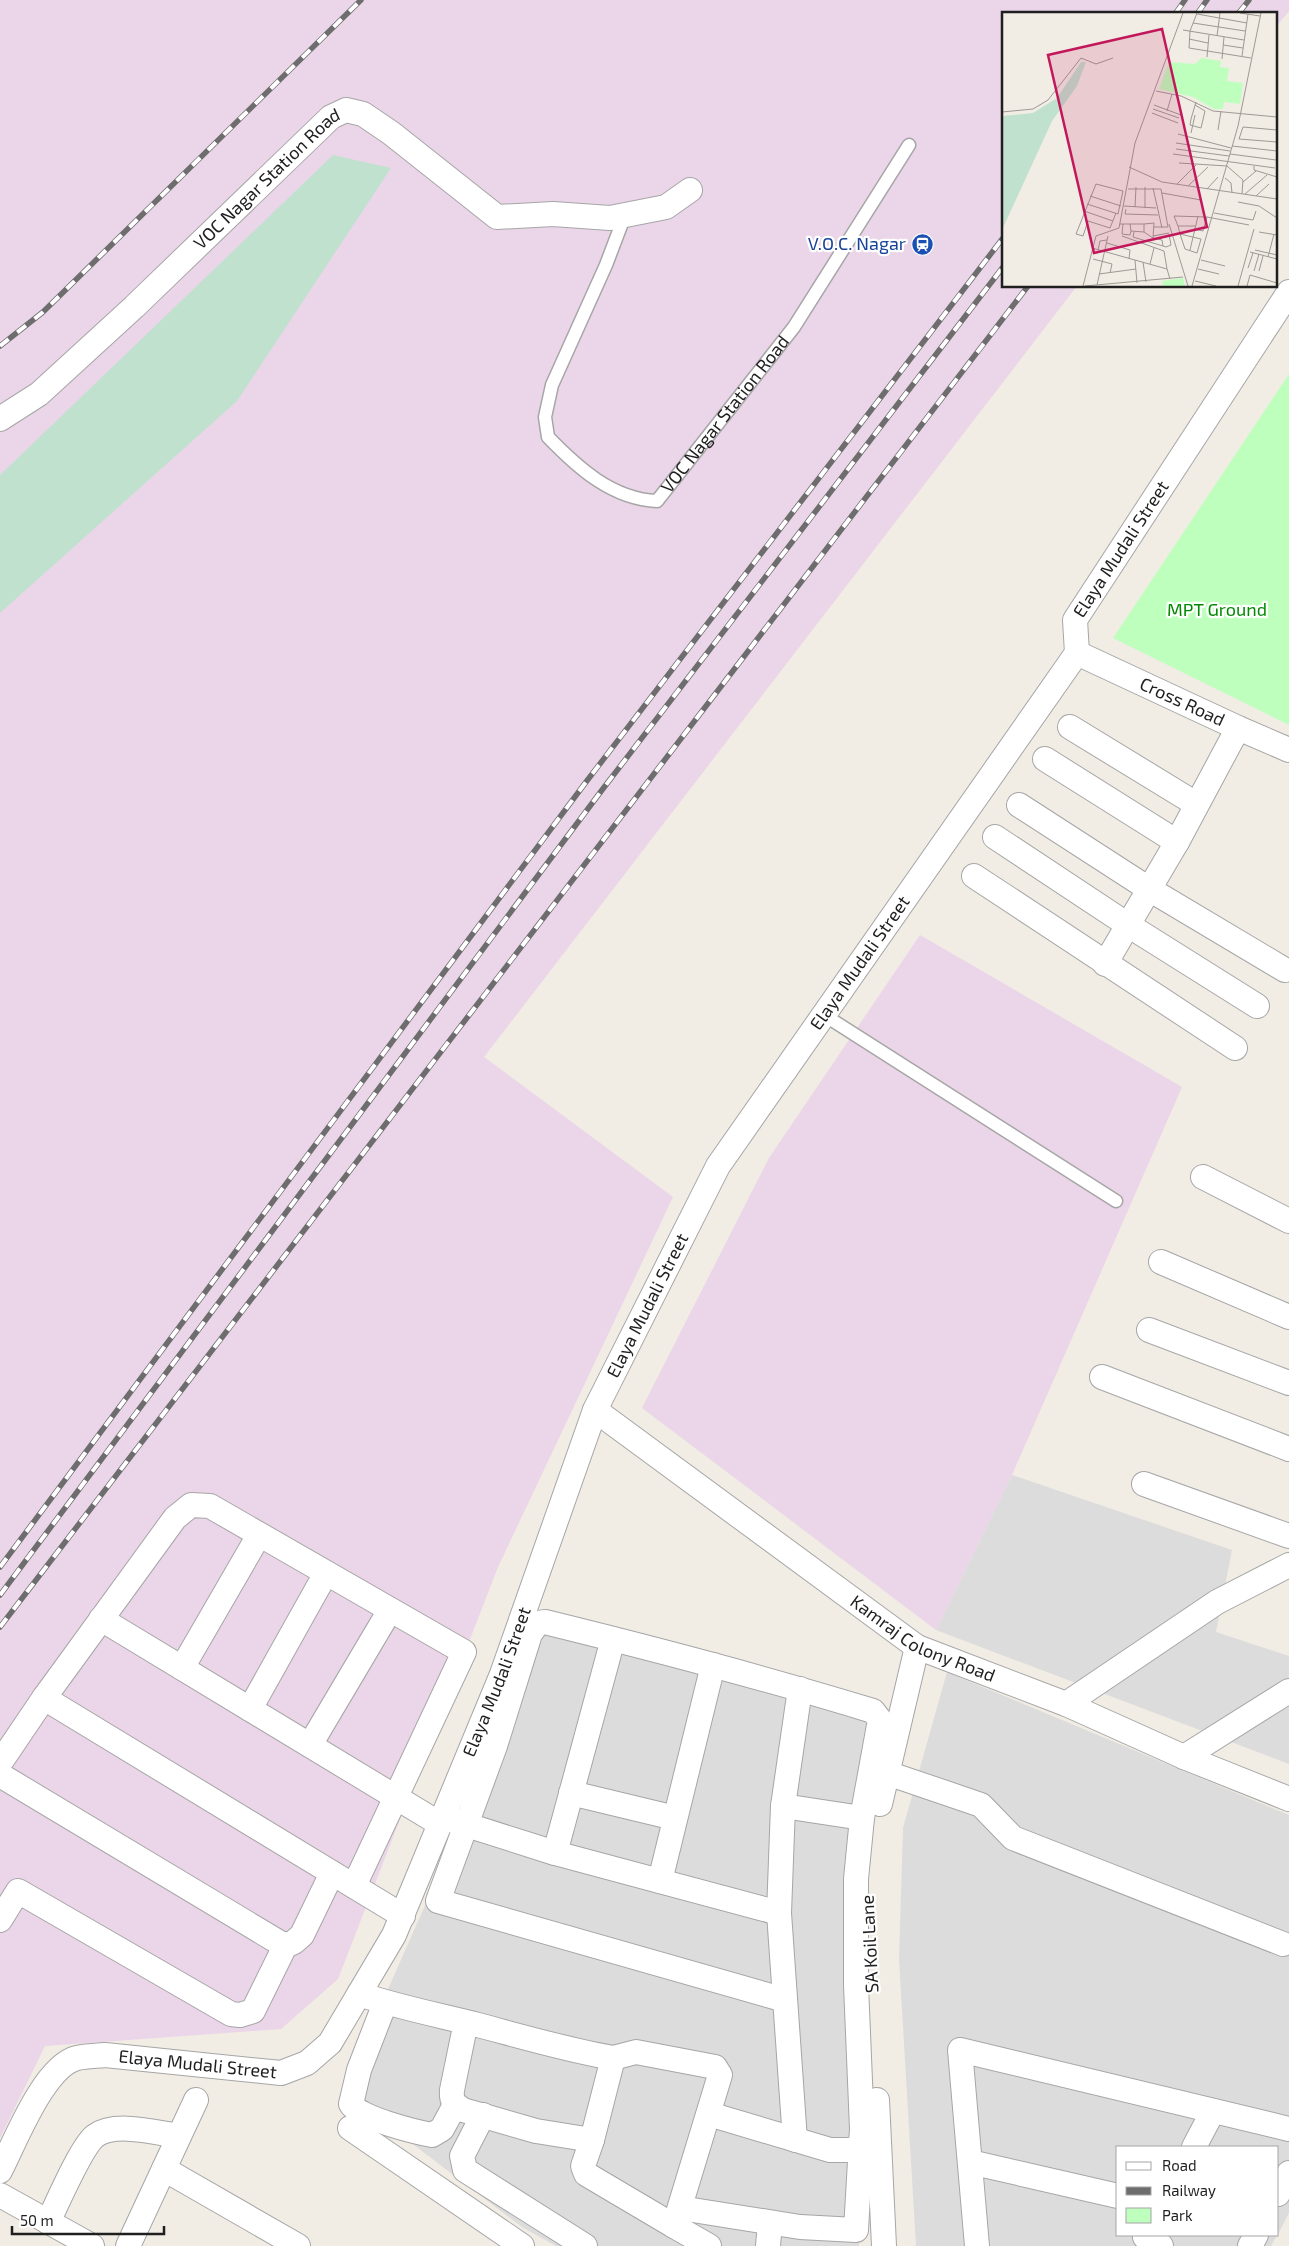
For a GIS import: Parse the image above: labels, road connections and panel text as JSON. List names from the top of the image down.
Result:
{
  "streets": {
    "street": [
      "VOC Nagar Station Road",
      "Elaya Mudali Street",
      "Cross Road",
      "Kamraj Colony Road",
      "SA Koil Lane"
    ]
  },
  "crossings": [
    ["Elaya Mudali Street", "Cross Road"],
    ["Elaya Mudali Street", "Kamraj Colony Road"],
    ["Kamraj Colony Road", "SA Koil Lane"]
  ],
  "parks": ["MPT Ground"],
  "places": {
    "station": ["V.O.C. Nagar"]
  },
  "legend": ["Road", "Railway", "Park"],
  "scale_bar": "50 m"
}
